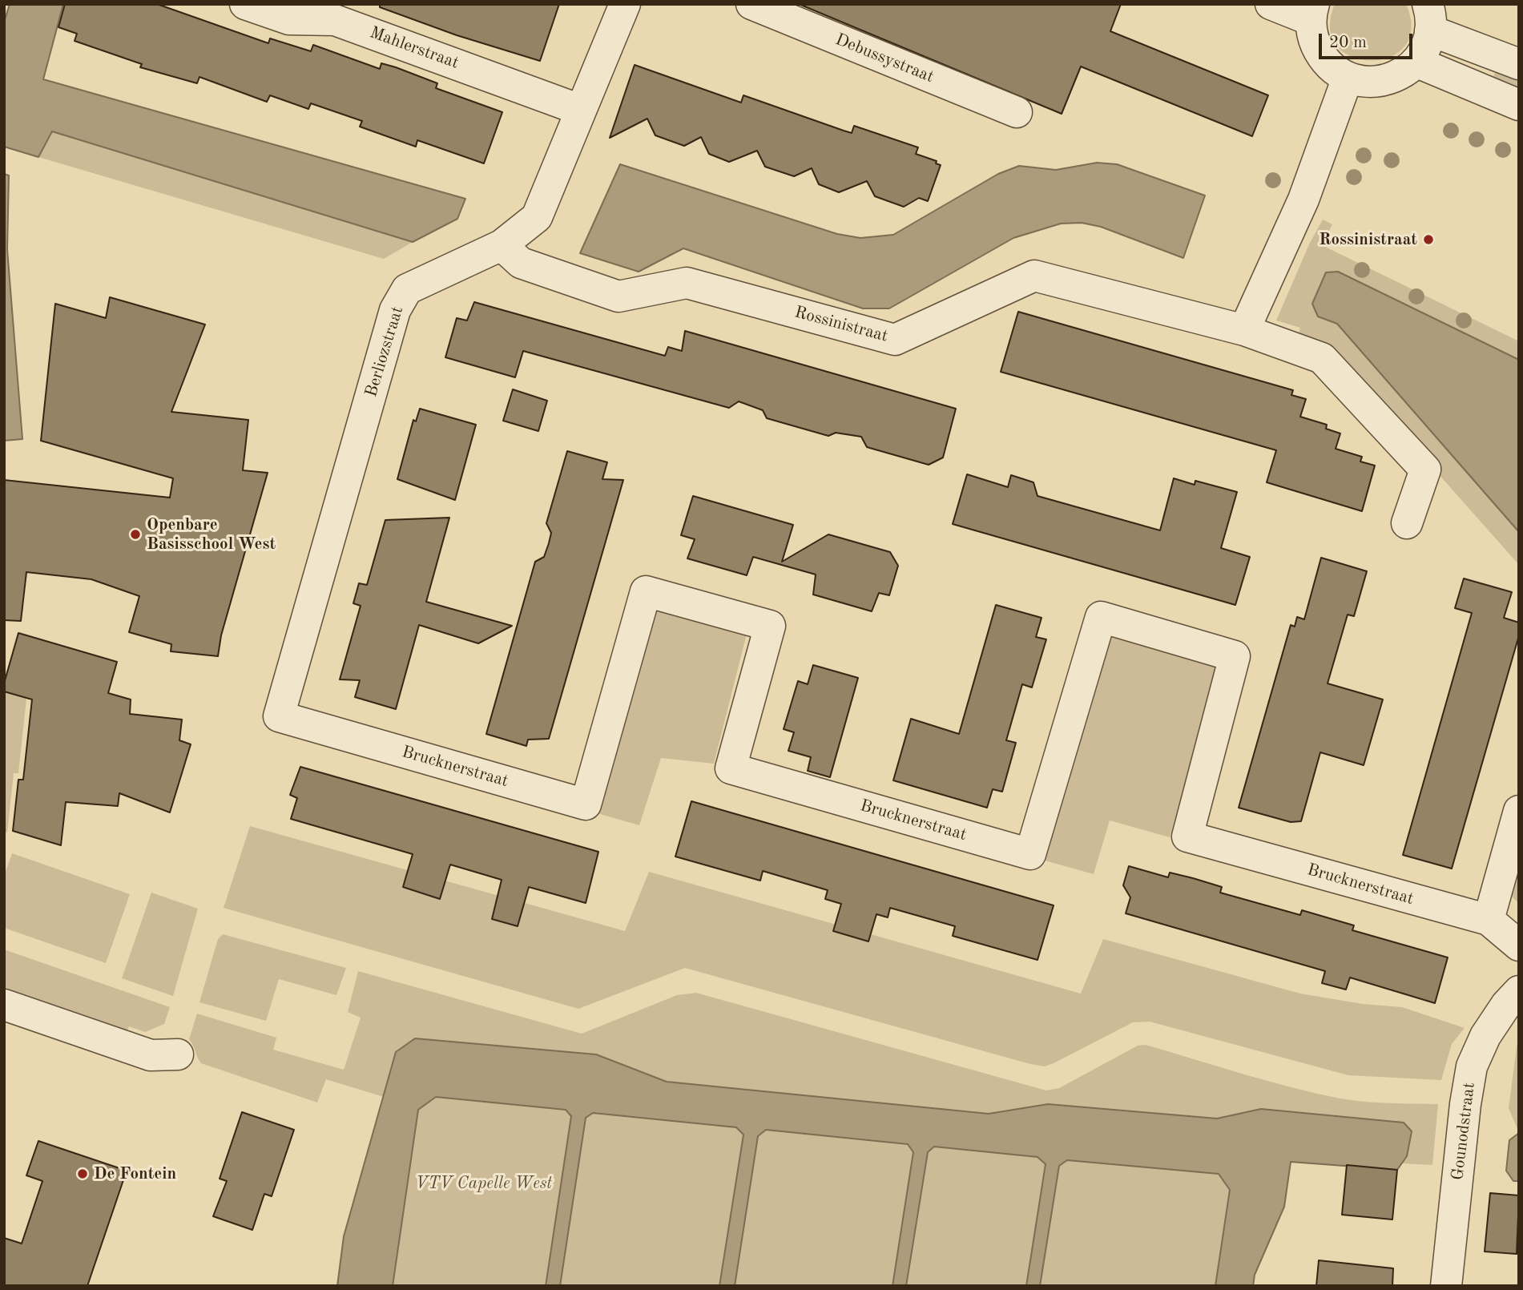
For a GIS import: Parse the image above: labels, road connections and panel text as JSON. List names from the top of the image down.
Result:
{
  "streets": {
    "street": [
      "Mahlerstraat",
      "Debussystraat",
      "Rossinistraat",
      "Berliozstraat",
      "Brucknerstraat",
      "Gounodstraat"
    ]
  },
  "crossings": [
    ["Mahlerstraat", "Berliozstraat"],
    ["Rossinistraat", "Berliozstraat"],
    ["Berliozstraat", "Brucknerstraat"]
  ],
  "parks": ["VTV Capelle West"],
  "places": ["Rossinistraat", "Openbare Basisschool West", "De Fontein"],
  "scale_bar": "20 m"
}
